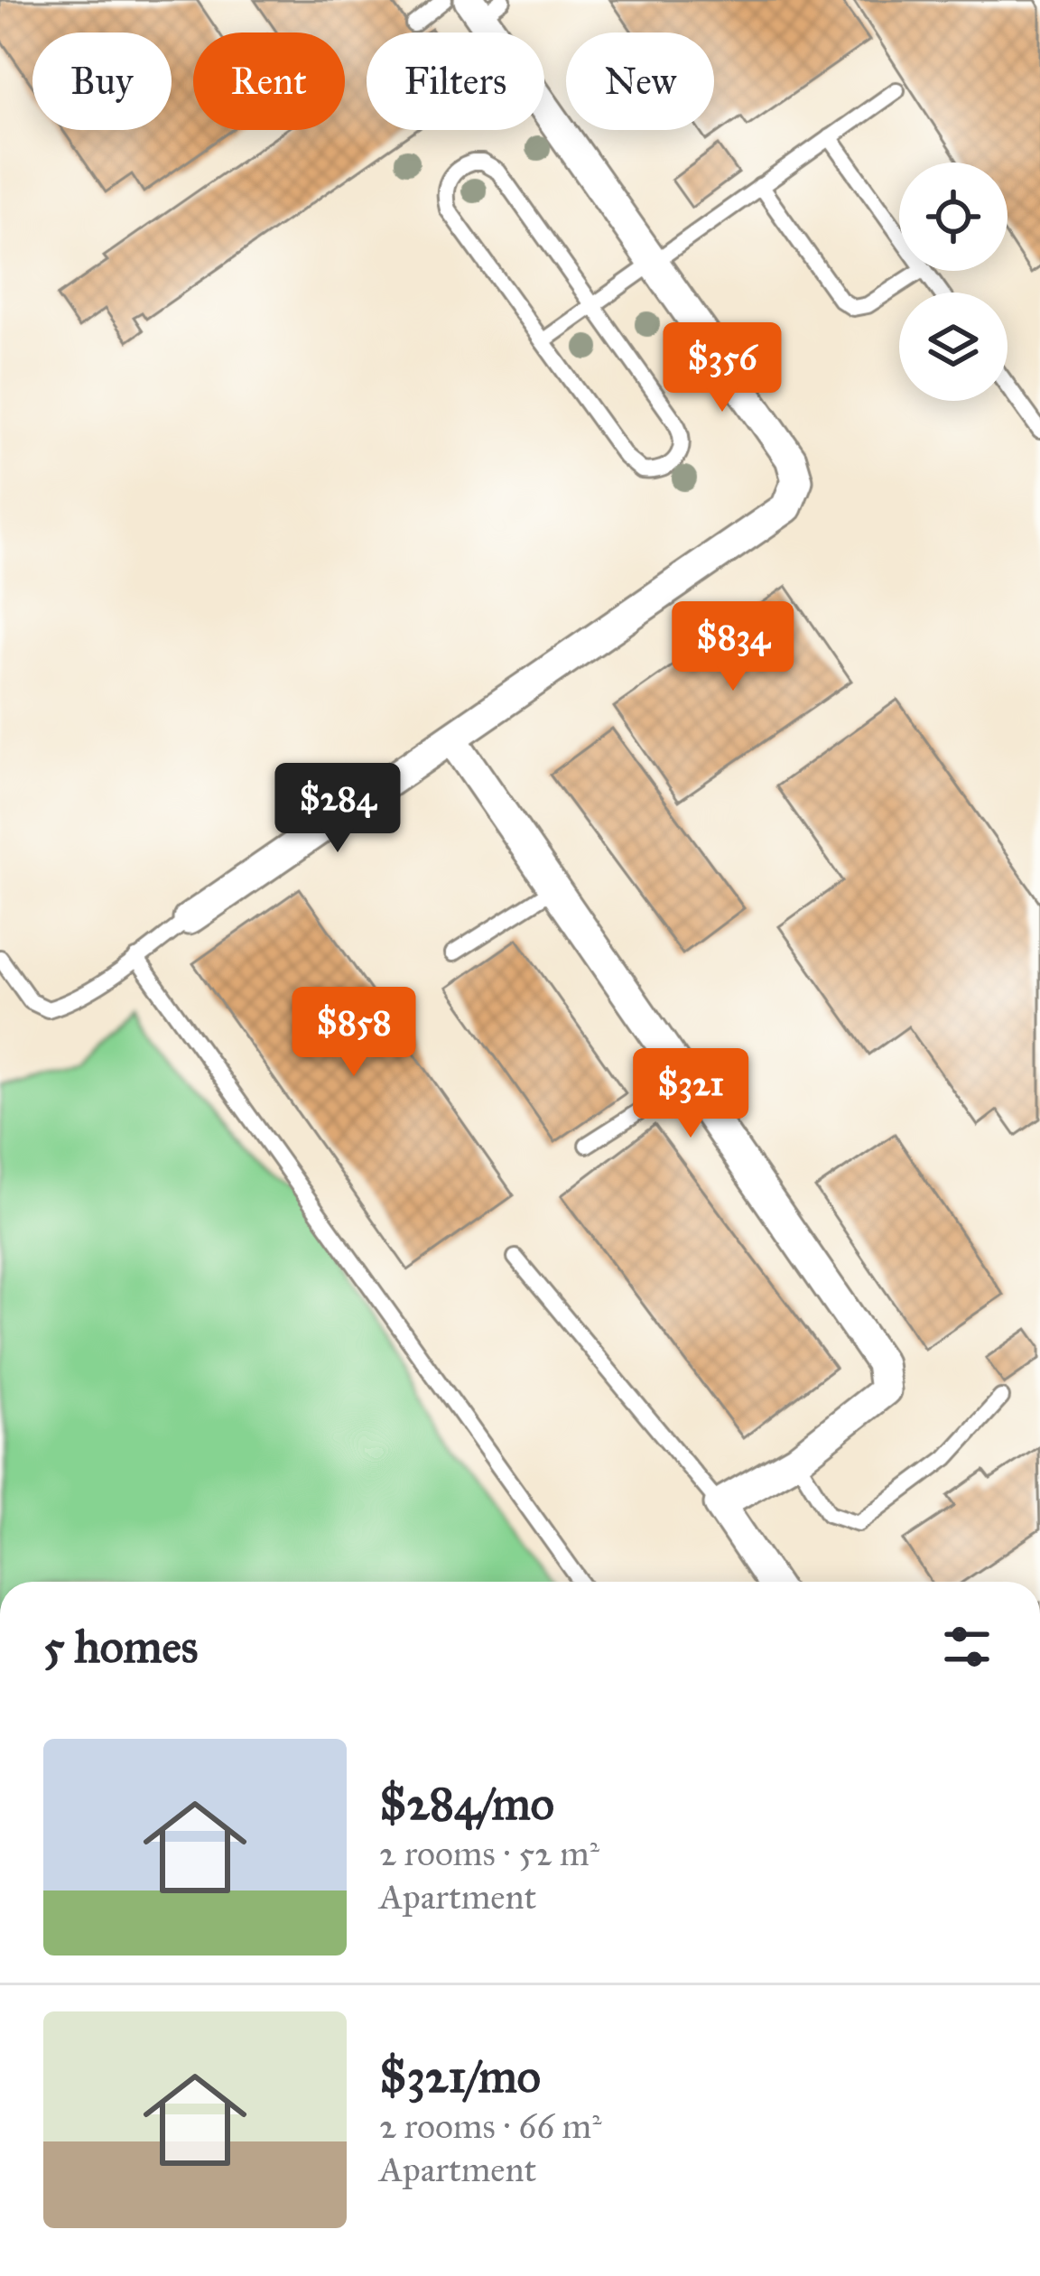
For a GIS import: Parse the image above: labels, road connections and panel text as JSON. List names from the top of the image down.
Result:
{
  "page": {
    "chip": [
      "Buy",
      "Rent",
      "Filters",
      "New"
    ],
    "price": [
      "$356",
      "$834",
      "$284",
      "$858",
      "$321"
    ],
    "heading": "5 homes",
    "list": [
      {
        "name": "$284/mo",
        "note": "2 rooms · 52 m² · Apartment"
      },
      {
        "name": "$321/mo",
        "note": "2 rooms · 66 m² · Apartment"
      }
    ]
  }
}
